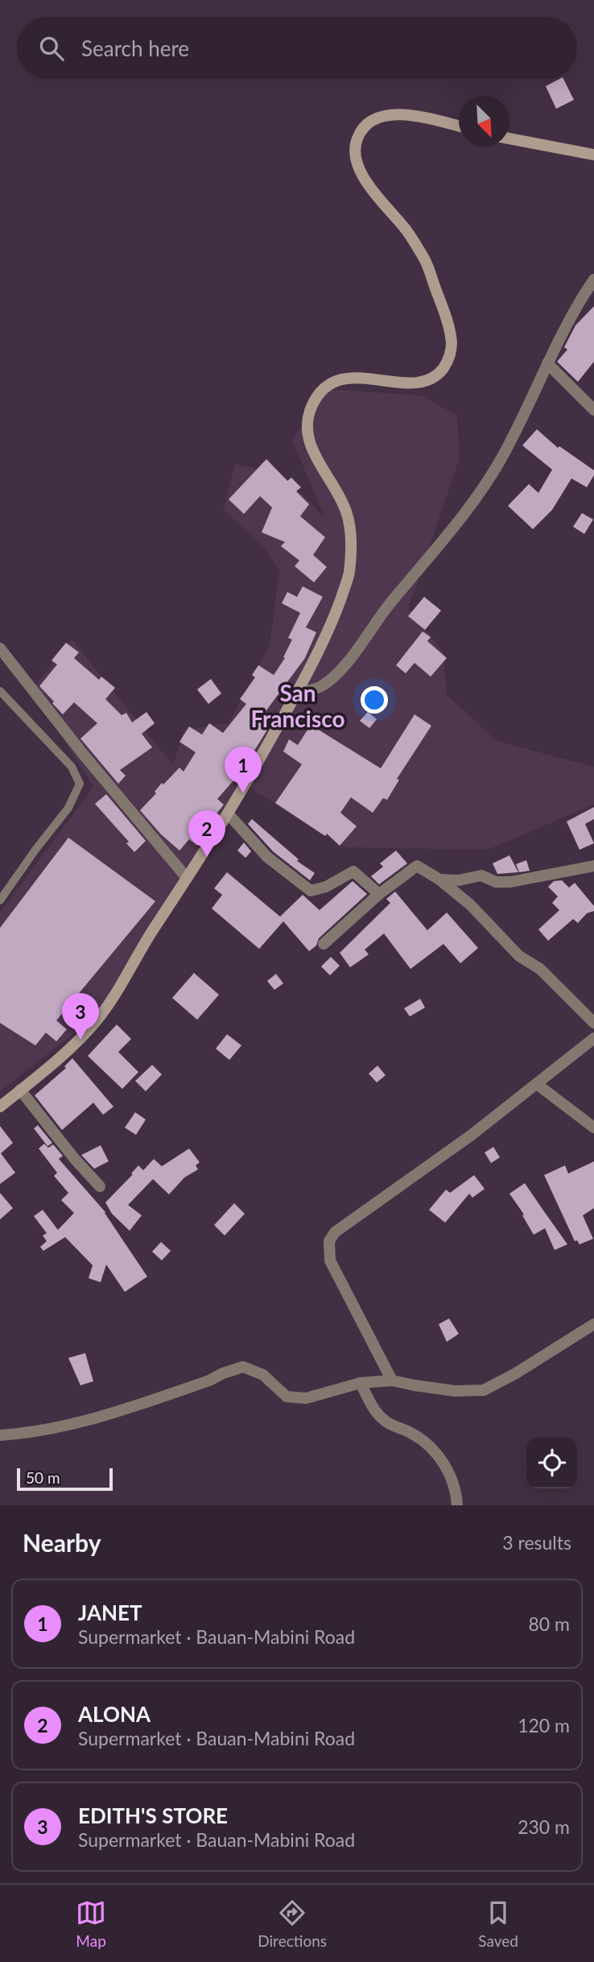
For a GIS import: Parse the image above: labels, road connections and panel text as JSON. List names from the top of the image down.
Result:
{
  "districts": ["San Francisco"],
  "scale_bar": "50 m",
  "north": "bottom right",
  "page": {
    "search": "Search here",
    "pins": ["1", "2", "3"],
    "scale": "50 m",
    "heading": ["Nearby", "3 results"],
    "list": [
      {
        "mark": "1",
        "name": "JANET",
        "note": "Supermarket · Bauan-Mabini Road",
        "value": "80 m"
      },
      {
        "mark": "2",
        "name": "ALONA",
        "note": "Supermarket · Bauan-Mabini Road",
        "value": "120 m"
      },
      {
        "mark": "3",
        "name": "EDITH'S STORE",
        "note": "Supermarket · Bauan-Mabini Road",
        "value": "230 m"
      }
    ],
    "nav": ["Map", "Directions", "Saved"]
  }
}
